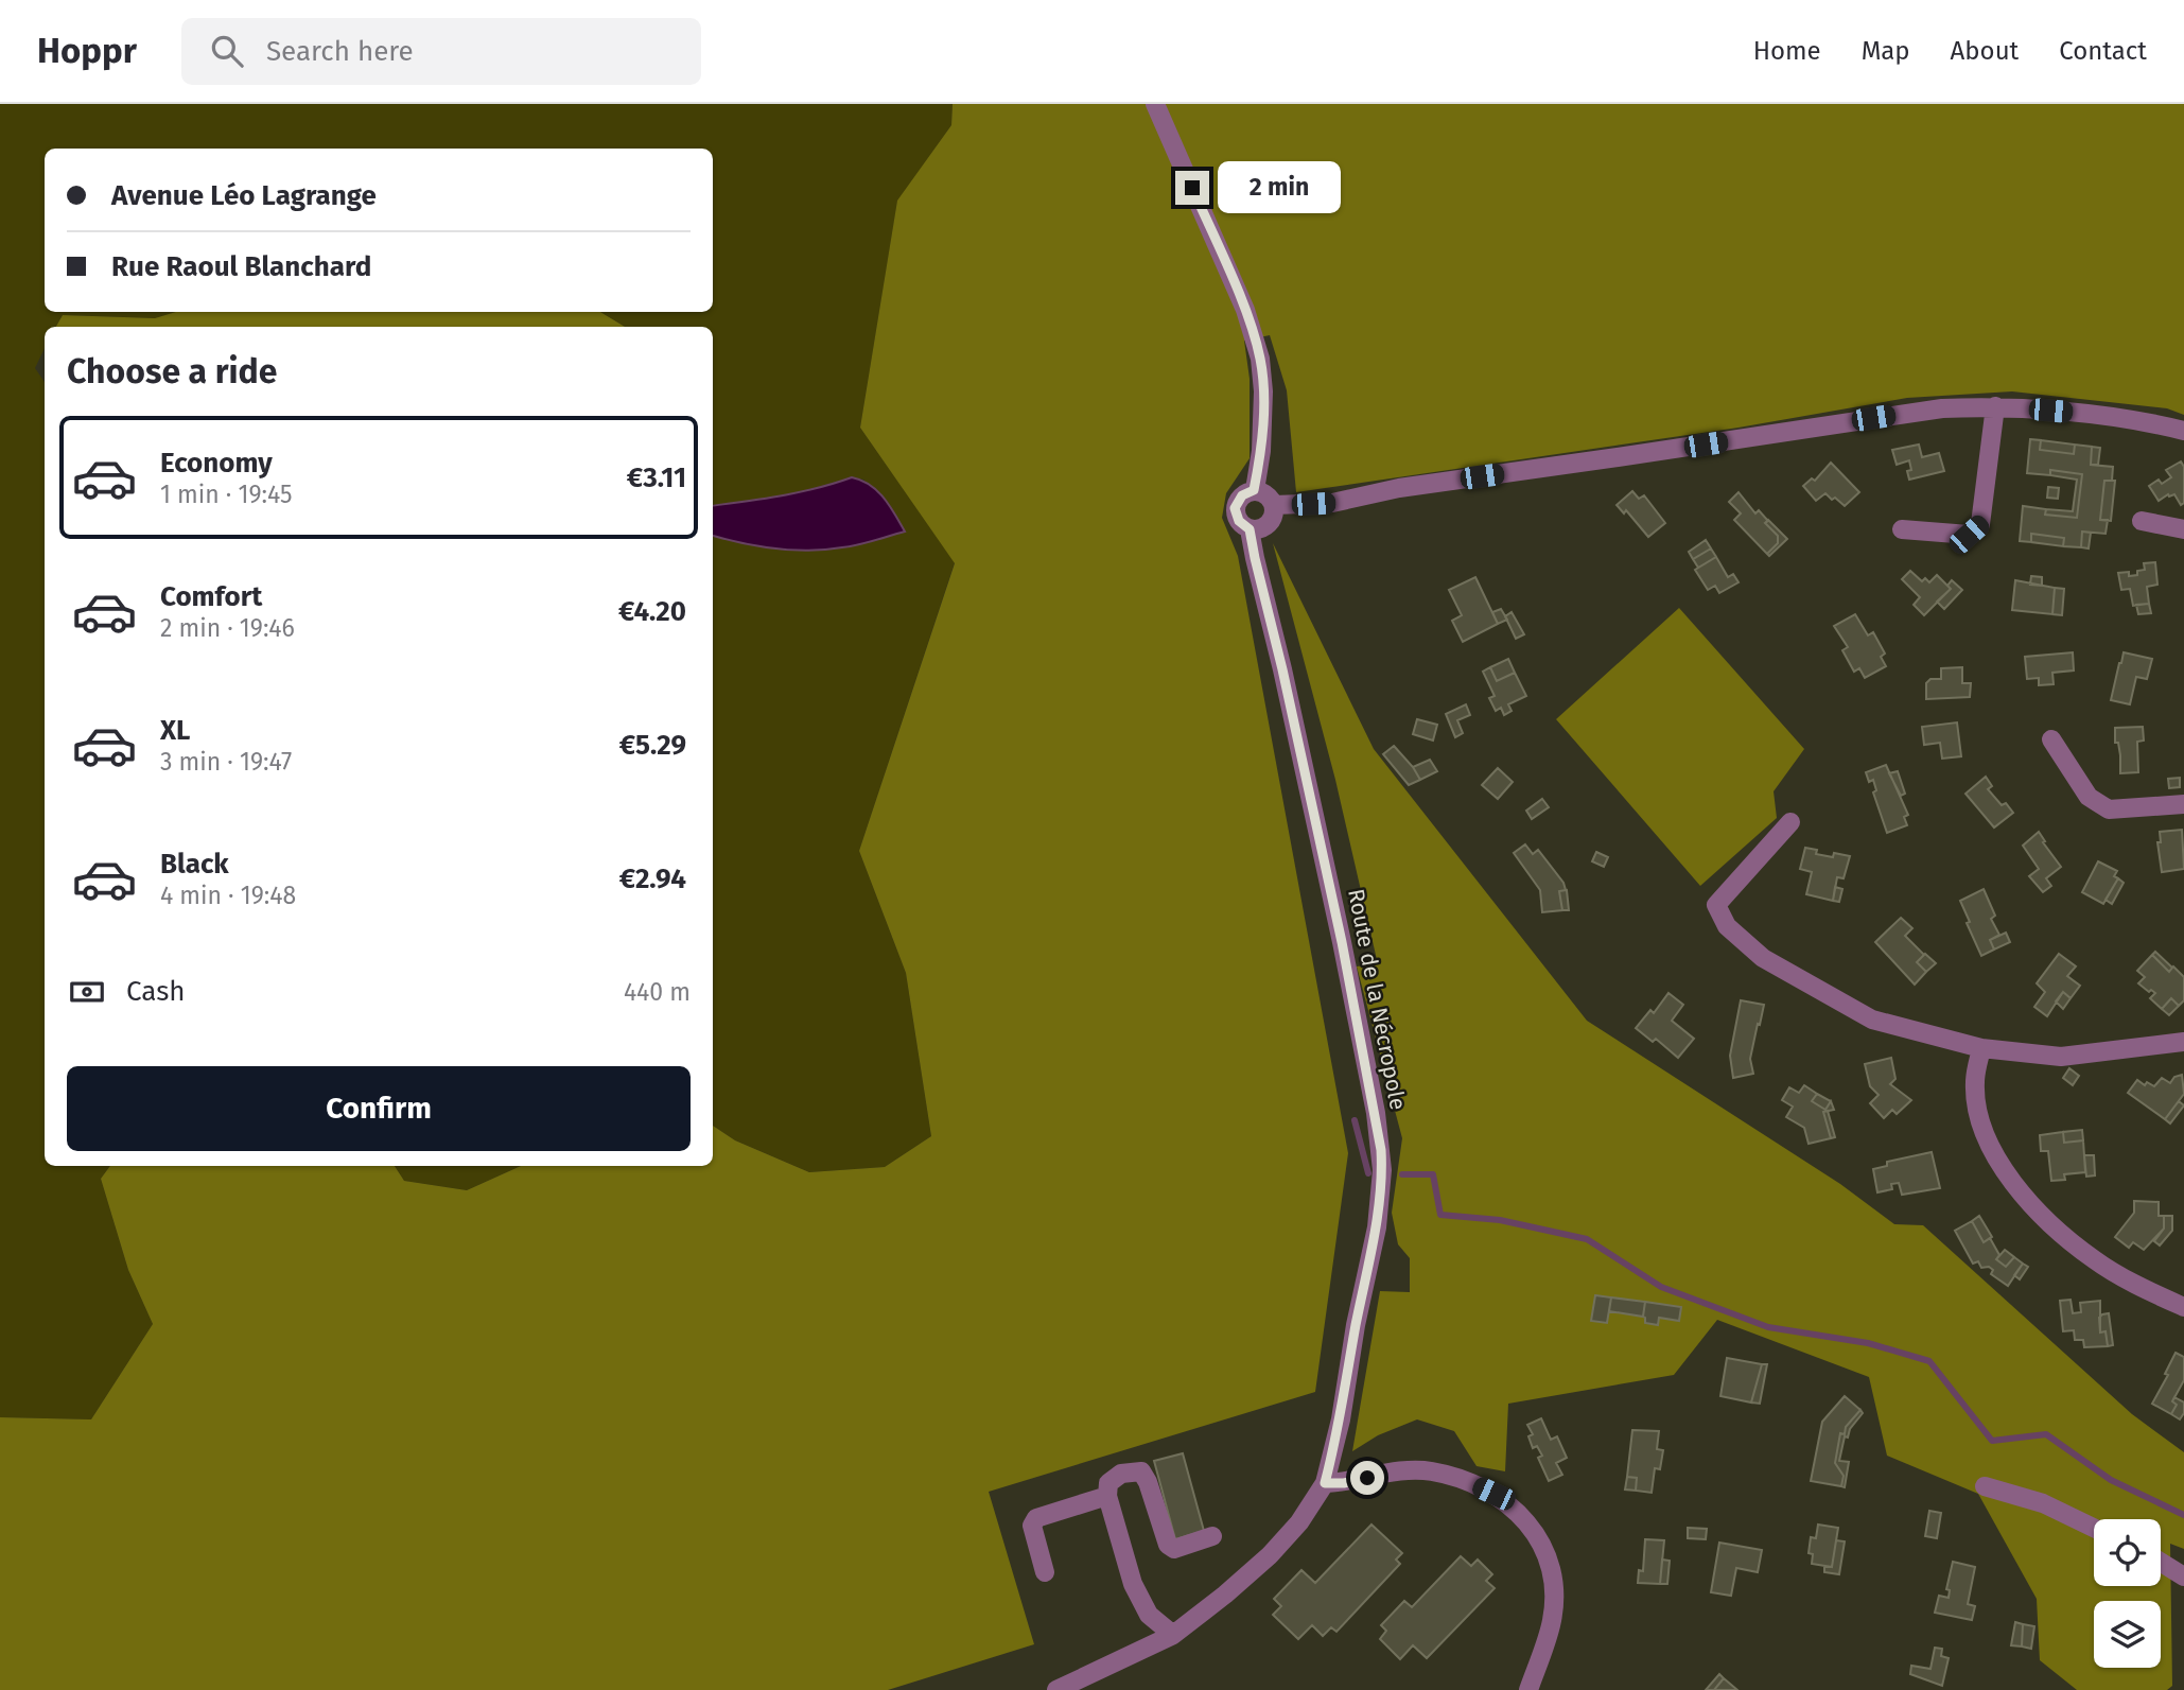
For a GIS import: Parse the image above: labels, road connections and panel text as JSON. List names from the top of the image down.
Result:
{
  "streets": {
    "street": ["Route de la Nécropole"]
  },
  "page": {
    "header": "Hoppr",
    "search": "Search here",
    "nav": [
      "Home",
      "Map",
      "About",
      "Contact"
    ],
    "banner": ["Avenue Léo Lagrange", "Rue Raoul Blanchard"],
    "bubble": "2 min",
    "heading": "Choose a ride",
    "list": [
      {
        "name": "Economy",
        "note": "1 min · 19:45",
        "value": "€3.11"
      },
      {
        "name": "Comfort",
        "note": "2 min · 19:46",
        "value": "€4.20"
      },
      {
        "name": "XL",
        "note": "3 min · 19:47",
        "value": "€5.29"
      },
      {
        "name": "Black",
        "note": "4 min · 19:48",
        "value": "€2.94"
      }
    ],
    "pay": ["Cash", "440 m"],
    "buttons": "Confirm"
  }
}
